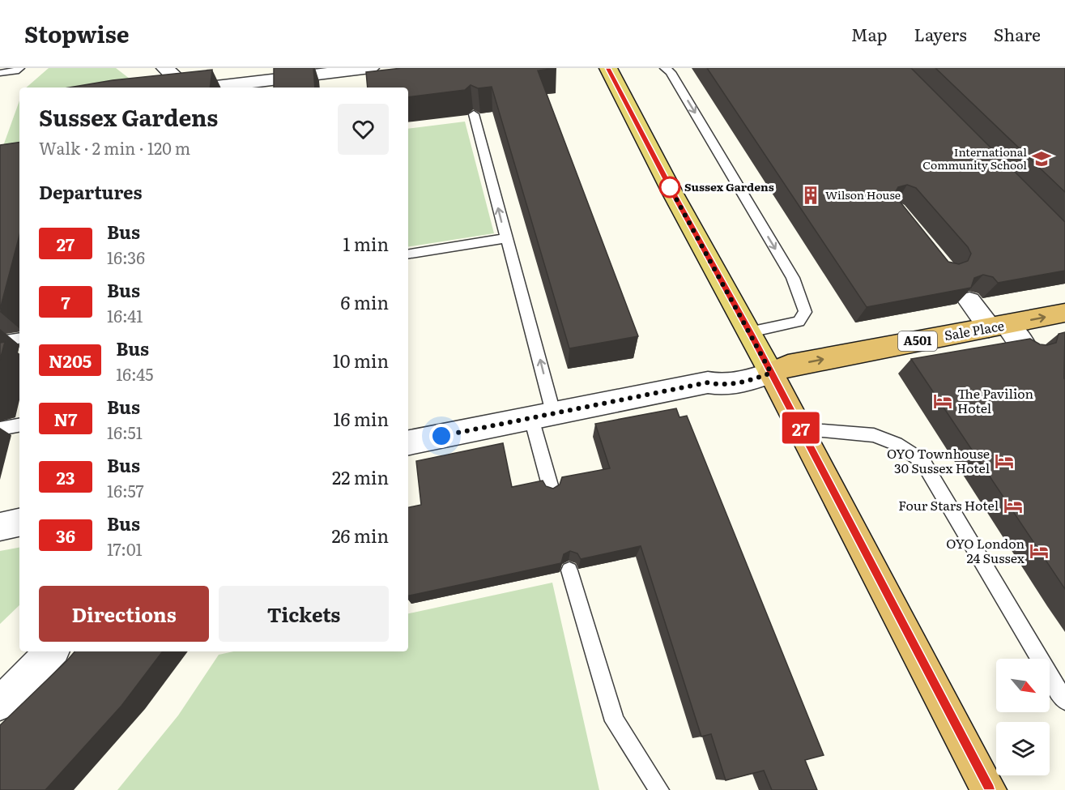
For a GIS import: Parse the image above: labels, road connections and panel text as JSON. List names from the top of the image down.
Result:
{
  "streets": {
    "highway": ["Sale Place", "A501"]
  },
  "one_way": ["Sale Place"],
  "places": {
    "school or university": ["International Community School"],
    "other": ["Sussex Gardens"],
    "building": ["Wilson House"],
    "hotel": [
      "The Pavilion Hotel",
      "OYO Townhouse 30 Sussex Hotel",
      "Four Stars Hotel",
      "OYO London 24 Sussex"
    ]
  },
  "lines": ["bus line 27"],
  "north": "bottom right",
  "page": {
    "header": "Stopwise",
    "nav": ["Map", "Layers", "Share"],
    "on_map": "27",
    "heading": [
      ["Sussex Gardens", "Walk · 2 min · 120 m"],
      "Departures"
    ],
    "list": [
      {
        "mark": "27",
        "name": "Bus",
        "note": "16:36",
        "value": "1 min"
      },
      {
        "mark": "7",
        "name": "Bus",
        "note": "16:41",
        "value": "6 min"
      },
      {
        "mark": "N205",
        "name": "Bus",
        "note": "16:45",
        "value": "10 min"
      },
      {
        "mark": "N7",
        "name": "Bus",
        "note": "16:51",
        "value": "16 min"
      },
      {
        "mark": "23",
        "name": "Bus",
        "note": "16:57",
        "value": "22 min"
      },
      {
        "mark": "36",
        "name": "Bus",
        "note": "17:01",
        "value": "26 min"
      }
    ],
    "buttons": ["Directions", "Tickets"]
  }
}
